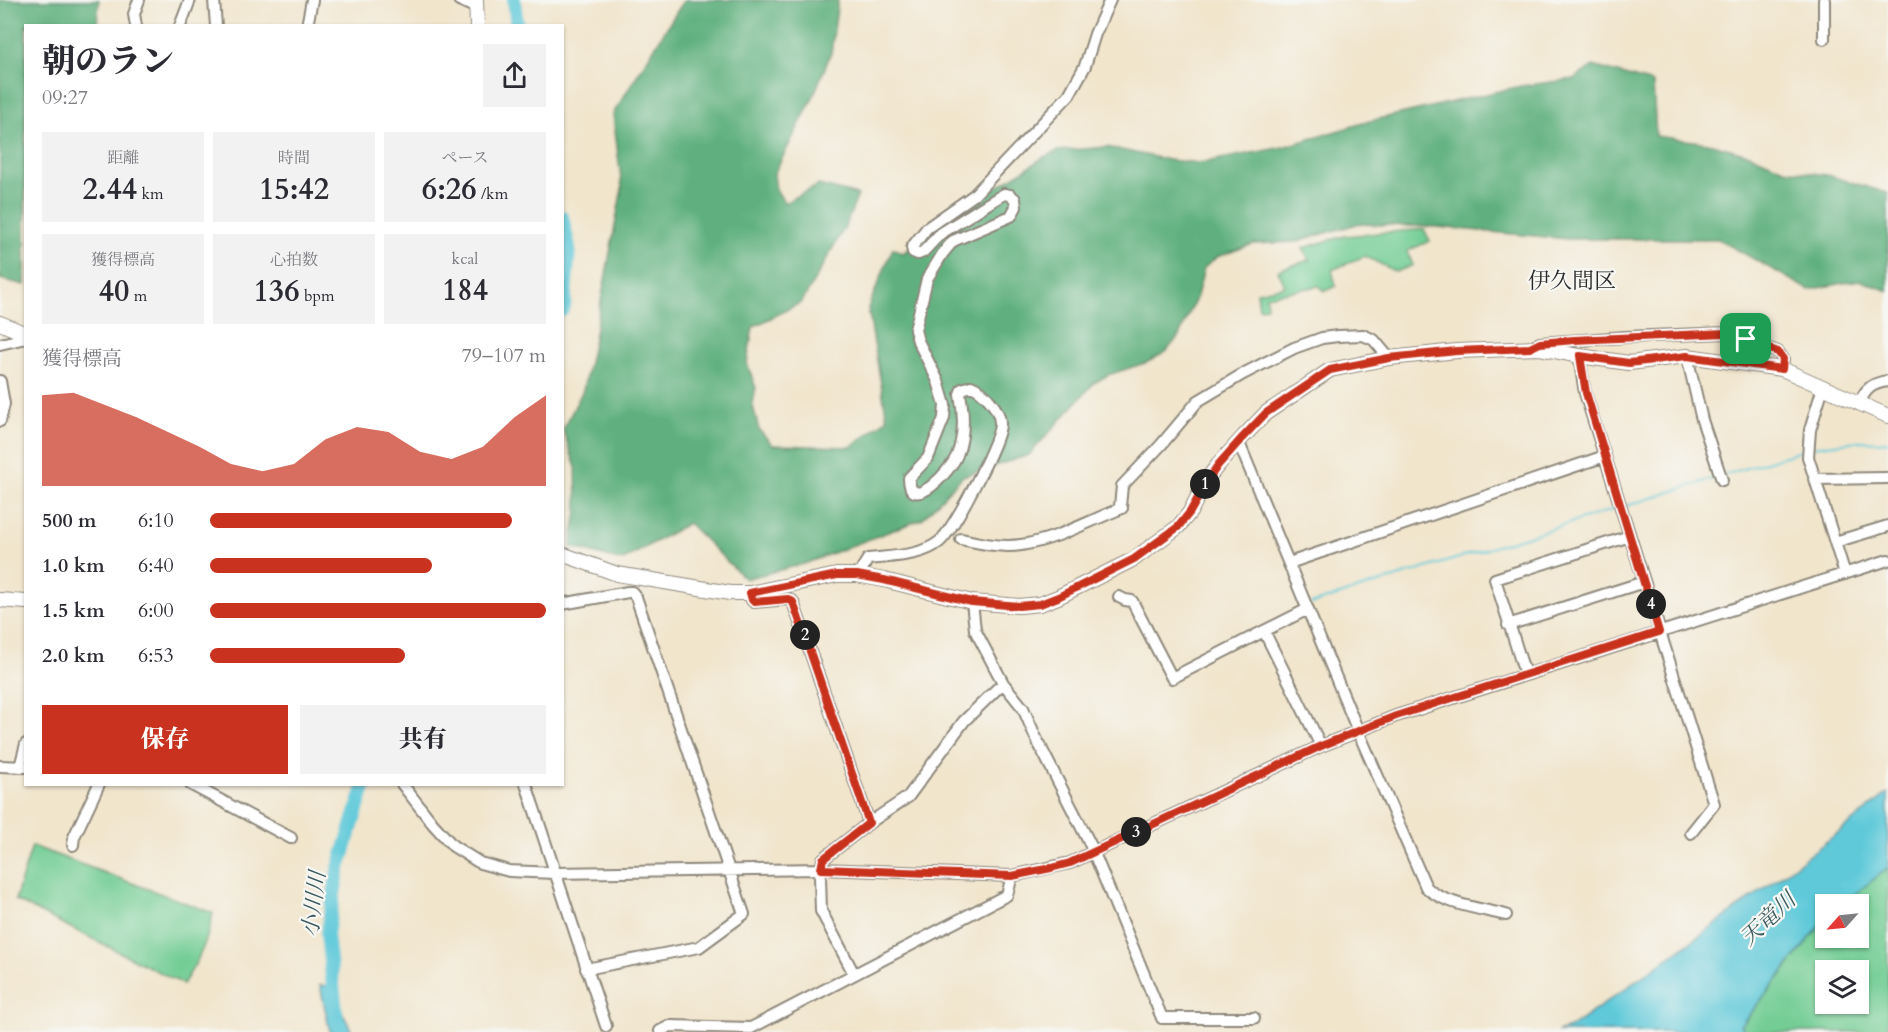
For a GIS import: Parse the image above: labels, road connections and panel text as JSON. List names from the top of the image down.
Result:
{
  "districts": ["伊久間区"],
  "water": ["小川川", "天竜川"],
  "north": "bottom left",
  "page": {
    "heading": ["朝のラン", "09:27"],
    "stats": [
      ["距離", "2.44 km"],
      ["時間", "15:42"],
      ["ペース", "6:26 /km"],
      ["獲得標高", "40 m"],
      ["心拍数", "136 bpm"],
      ["kcal", "184"]
    ],
    "chart": ["獲得標高", "79–107 m"],
    "pins": [
      "1",
      "4",
      "2",
      "3"
    ],
    "list": [
      {
        "name": "500 m",
        "note": "6:10"
      },
      {
        "name": "1.0 km",
        "note": "6:40"
      },
      {
        "name": "1.5 km",
        "note": "6:00"
      },
      {
        "name": "2.0 km",
        "note": "6:53"
      }
    ],
    "buttons": ["保存", "共有"]
  }
}
